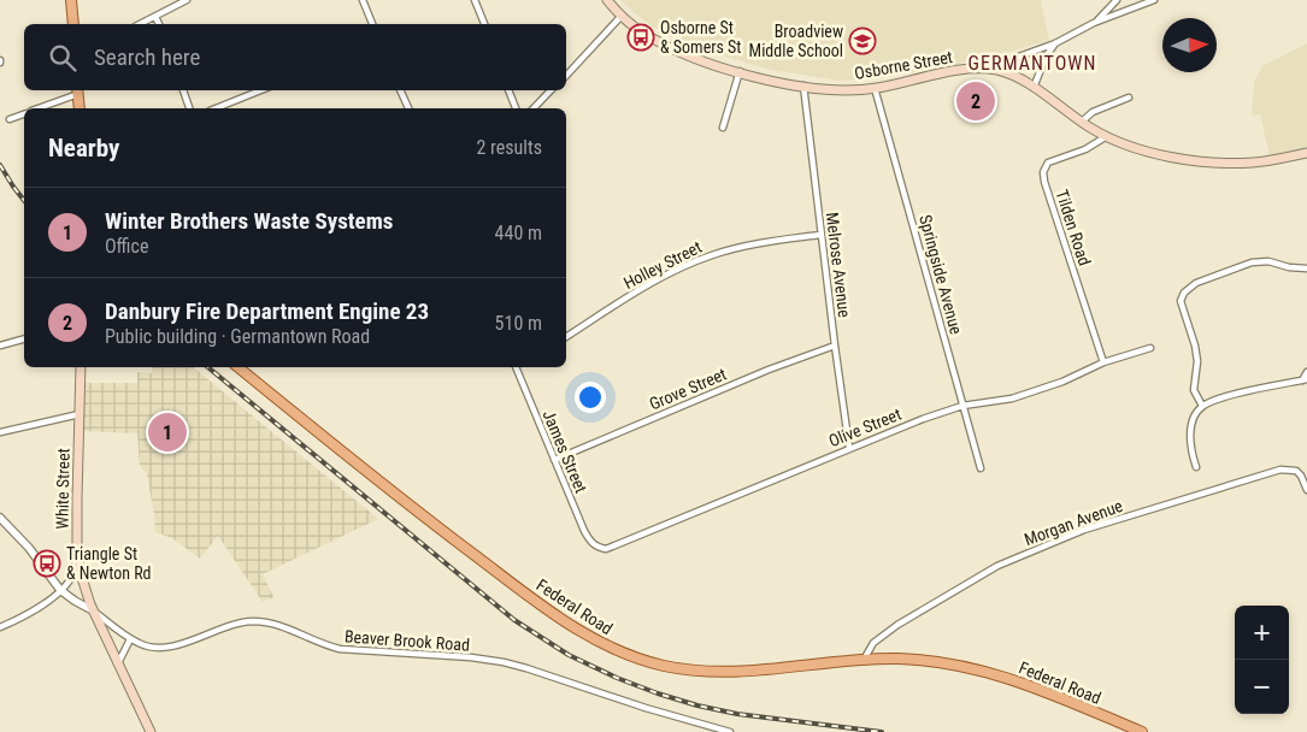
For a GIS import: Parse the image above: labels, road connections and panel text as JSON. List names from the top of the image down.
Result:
{
  "streets": {
    "main road": ["Osborne Street", "White Street", "Federal Road"],
    "street": [
      "Tilden Road",
      "Holley Street",
      "Melrose Avenue",
      "Springside Avenue",
      "Grove Street",
      "Olive Street",
      "James Street",
      "Morgan Avenue",
      "Beaver Brook Road"
    ]
  },
  "crossings": [
    ["Osborne Street", "Melrose Avenue"],
    ["Osborne Street", "Springside Avenue"],
    ["Tilden Road", "Olive Street"],
    ["Holley Street", "Melrose Avenue"],
    ["Melrose Avenue", "Grove Street"],
    ["Melrose Avenue", "Olive Street"],
    ["Springside Avenue", "Olive Street"],
    ["Grove Street", "James Street"],
    ["Olive Street", "James Street"],
    ["White Street", "Beaver Brook Road"],
    ["Morgan Avenue", "Federal Road"]
  ],
  "districts": ["GERMANTOWN"],
  "places": {
    "bus stop": ["Osborne St & Somers St", "Triangle St & Newton Rd"],
    "school or university": ["Broadview Middle School"]
  },
  "north": "right",
  "page": {
    "search": "Search here",
    "pins": ["2", "1"],
    "heading": ["Nearby", "2 results"],
    "list": [
      {
        "mark": "1",
        "name": "Winter Brothers Waste Systems",
        "note": "Office",
        "value": "440 m"
      },
      {
        "mark": "2",
        "name": "Danbury Fire Department Engine 23",
        "note": "Public building · Germantown Road",
        "value": "510 m"
      }
    ],
    "map_buttons": ["+", "−"]
  }
}
